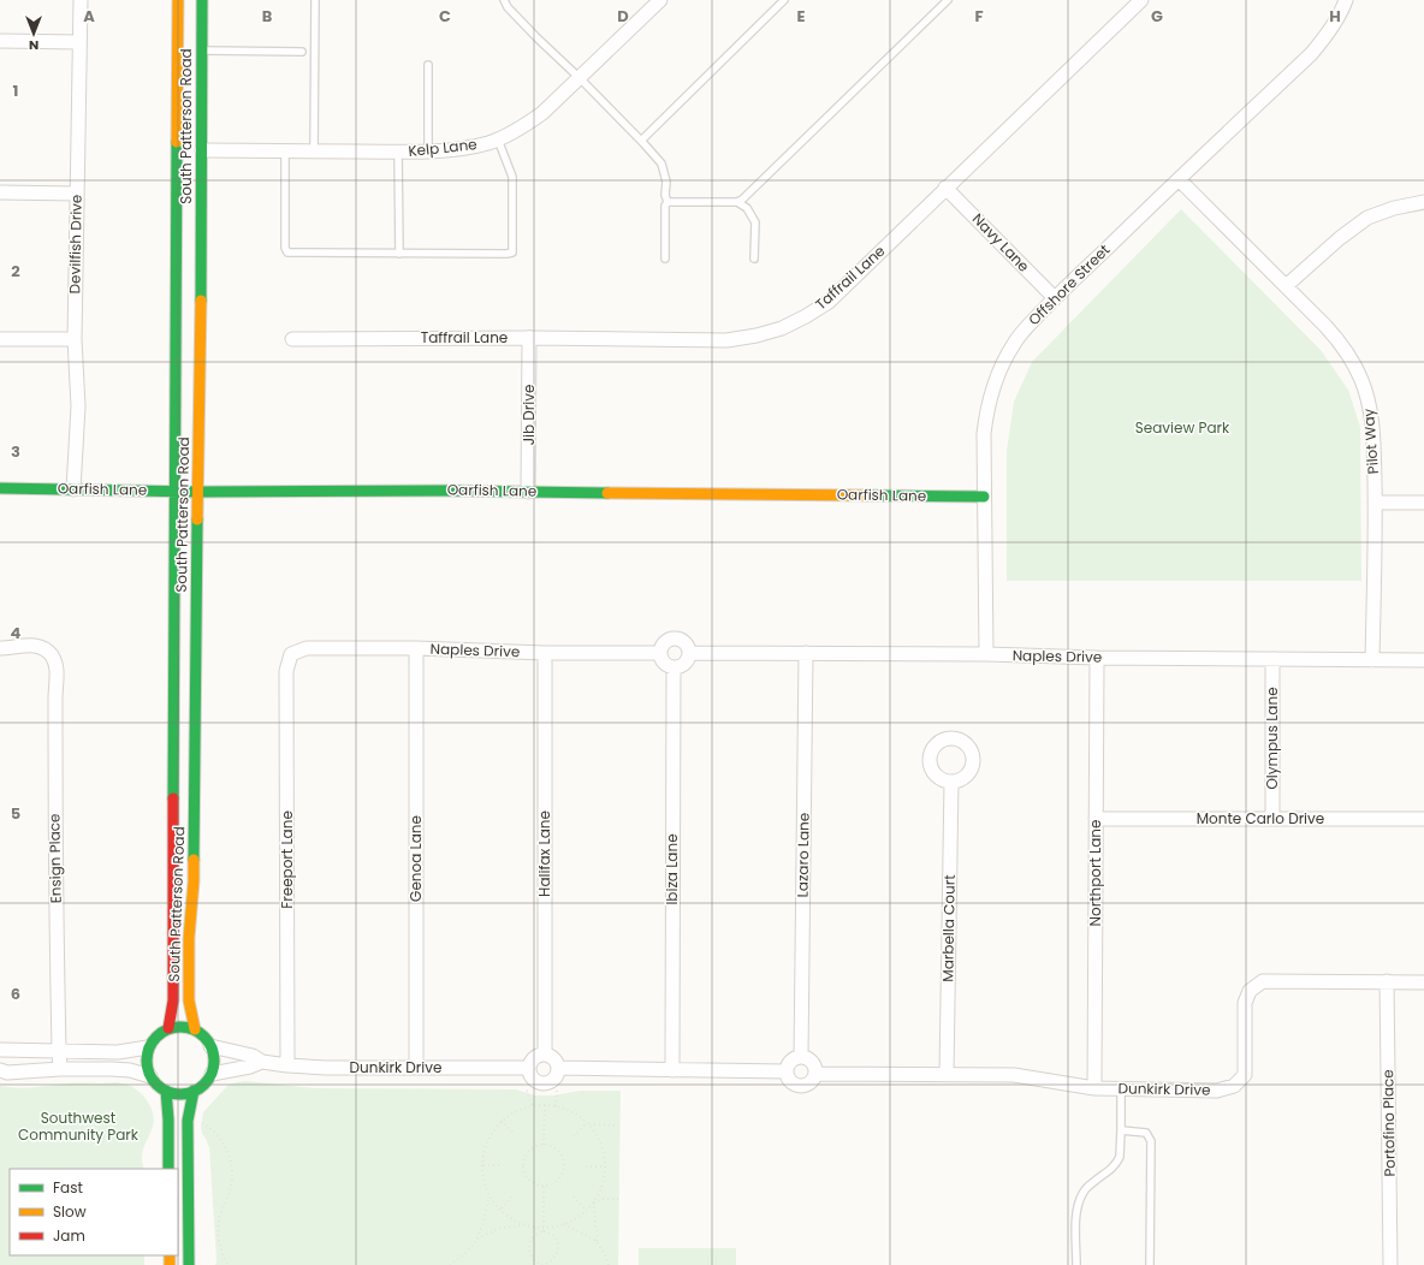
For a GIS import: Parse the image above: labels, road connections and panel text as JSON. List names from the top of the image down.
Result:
{
  "streets": {
    "street": [
      "South Patterson Road",
      "Kelp Lane",
      "Navy Lane",
      "Devilfish Drive",
      "Taffrail Lane",
      "Offshore Street",
      "Jib Drive",
      "Pilot Way",
      "Oarfish Lane",
      "Naples Drive",
      "Olympus Lane",
      "Monte Carlo Drive",
      "Halifax Lane",
      "Lazaro Lane",
      "Ensign Place",
      "Genoa Lane",
      "Freeport Lane",
      "Ibiza Lane",
      "Northport Lane",
      "Marbella Court",
      "Dunkirk Drive",
      "Portofino Place"
    ]
  },
  "crossings": [
    ["South Patterson Road", "Kelp Lane"],
    ["South Patterson Road", "Oarfish Lane"],
    ["South Patterson Road", "Dunkirk Drive"],
    ["Navy Lane", "Taffrail Lane"],
    ["Navy Lane", "Offshore Street"],
    ["Devilfish Drive", "Oarfish Lane"],
    ["Taffrail Lane", "Jib Drive"],
    ["Offshore Street", "Pilot Way"],
    ["Offshore Street", "Oarfish Lane"],
    ["Offshore Street", "Naples Drive"],
    ["Jib Drive", "Oarfish Lane"],
    ["Pilot Way", "Naples Drive"],
    ["Naples Drive", "Olympus Lane"],
    ["Naples Drive", "Halifax Lane"],
    ["Naples Drive", "Lazaro Lane"],
    ["Naples Drive", "Genoa Lane"],
    ["Naples Drive", "Freeport Lane"],
    ["Naples Drive", "Ibiza Lane"],
    ["Naples Drive", "Northport Lane"],
    ["Olympus Lane", "Monte Carlo Drive"],
    ["Monte Carlo Drive", "Northport Lane"],
    ["Halifax Lane", "Dunkirk Drive"],
    ["Lazaro Lane", "Dunkirk Drive"],
    ["Genoa Lane", "Dunkirk Drive"],
    ["Freeport Lane", "Dunkirk Drive"],
    ["Northport Lane", "Dunkirk Drive"],
    ["Marbella Court", "Dunkirk Drive"],
    ["Dunkirk Drive", "Portofino Place"]
  ],
  "parks": ["Seaview Park", "Southwest Community Park"],
  "legend": ["Fast", "Slow", "Jam"],
  "north": "bottom",
  "grid": {
    "columns": [
      "A",
      "B",
      "C",
      "D",
      "E",
      "F",
      "G",
      "H"
    ],
    "rows": [
      "1",
      "2",
      "3",
      "4",
      "5",
      "6"
    ]
  }
}
